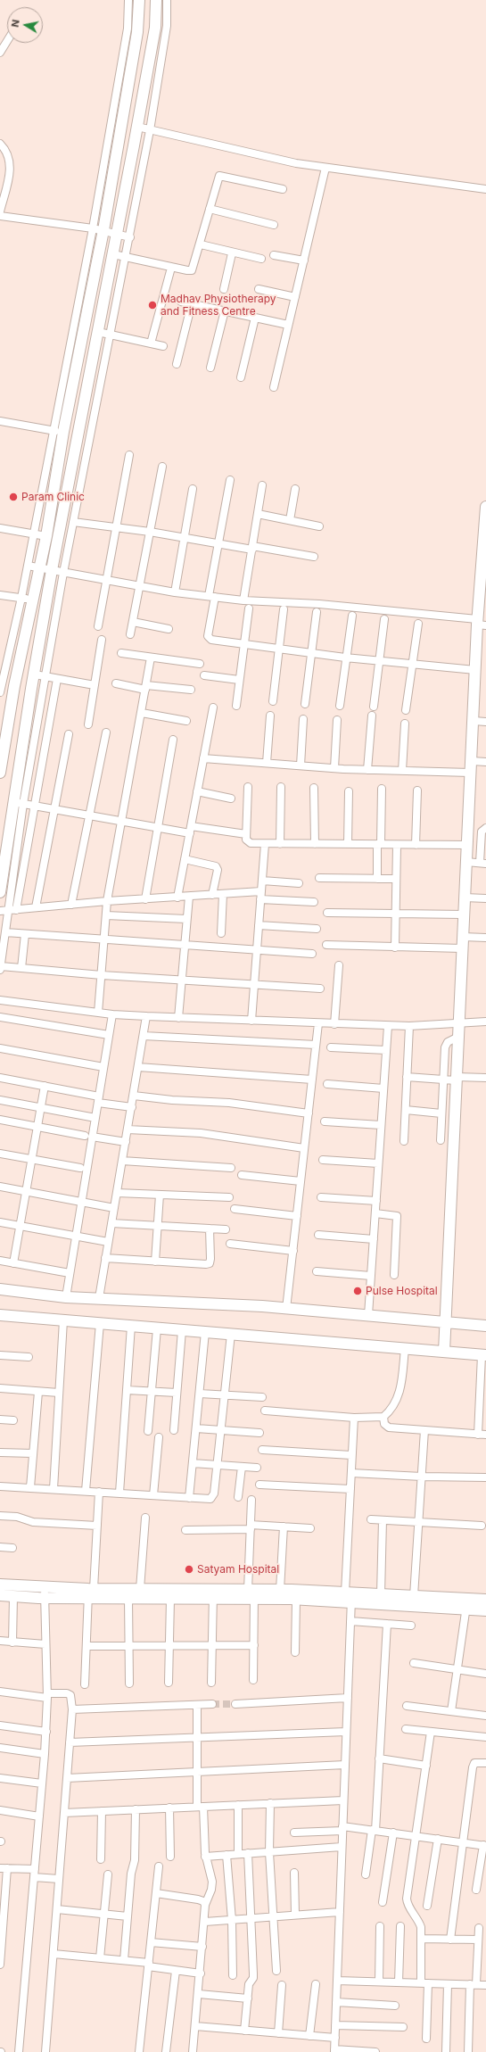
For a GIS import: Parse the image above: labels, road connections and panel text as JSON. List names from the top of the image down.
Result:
{
  "places": [
    "Madhav Physiotherapy and Fitness Centre",
    "Param Clinic",
    "Pulse Hospital",
    "Satyam Hospital"
  ],
  "north": "left"
}
